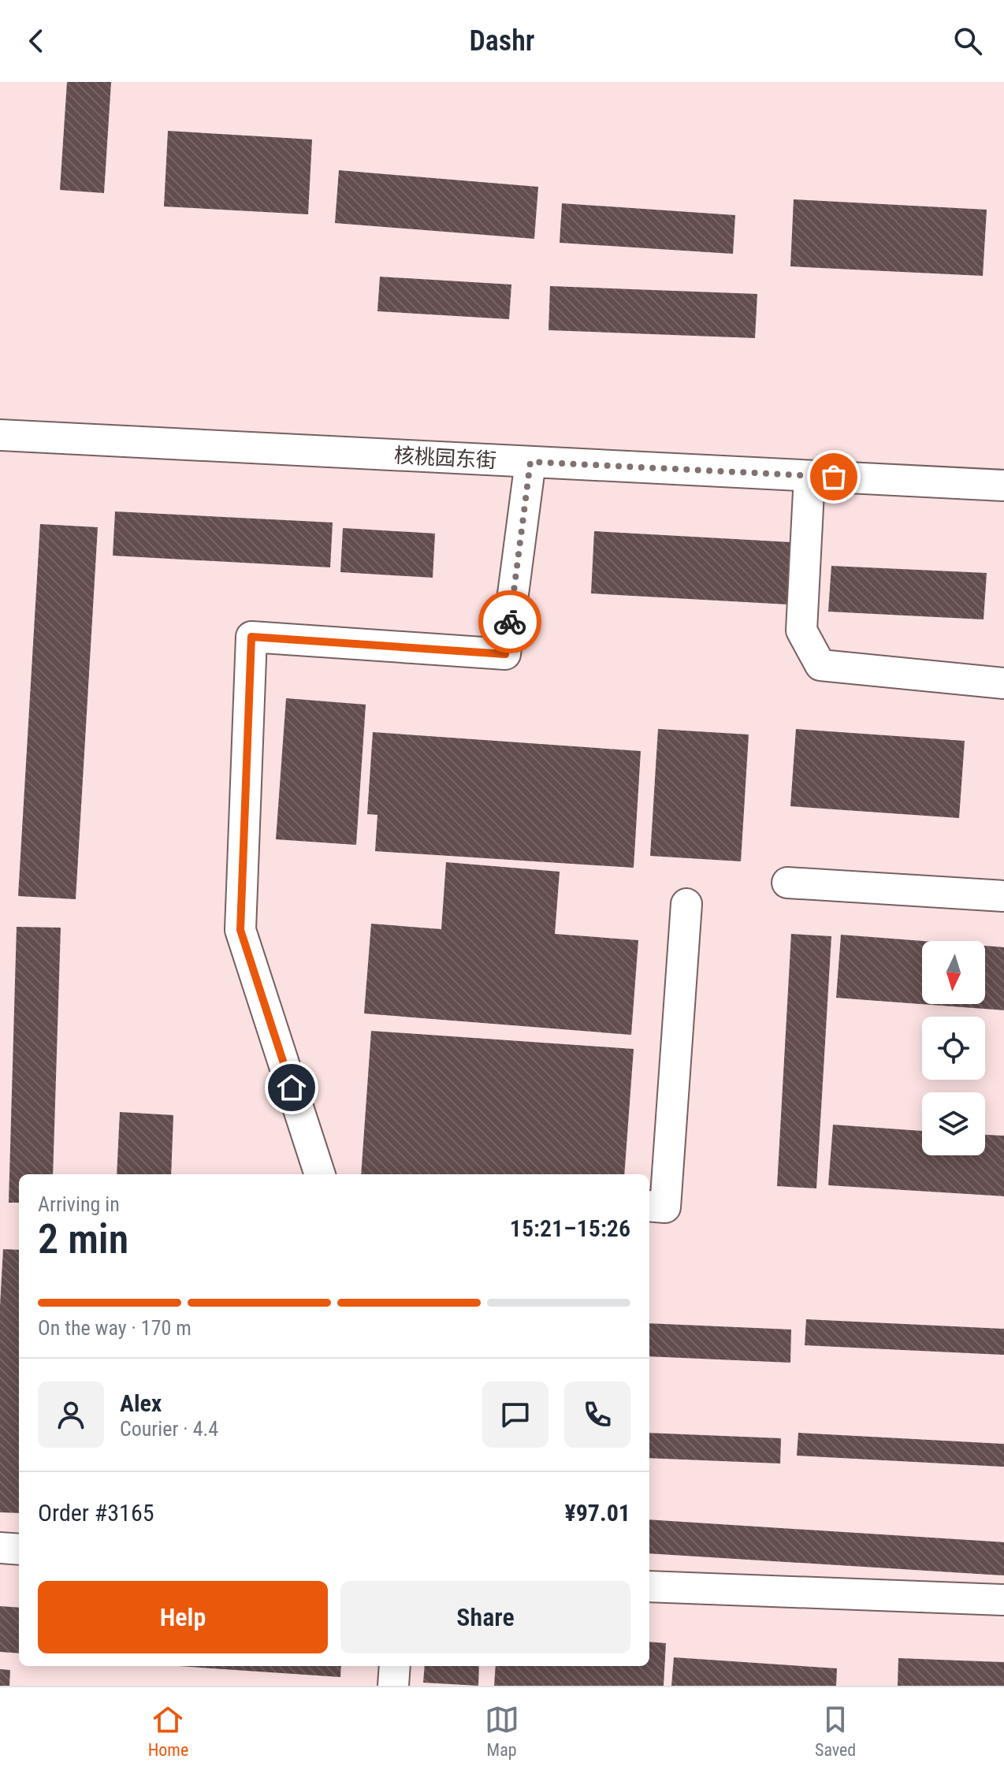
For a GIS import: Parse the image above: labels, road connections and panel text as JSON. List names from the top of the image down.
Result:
{
  "streets": {
    "street": ["核桃园东街"]
  },
  "north": "bottom",
  "page": {
    "header": "Dashr",
    "heading": ["2 min", "Arriving in", "15:21–15:26"],
    "panel": [
      "Alex",
      "Courier · 4.4",
      "Order #3165",
      "¥97.01"
    ],
    "bar": "On the way · 170 m",
    "buttons": ["Help", "Share"],
    "tabs": ["Home", "Map", "Saved"]
  }
}
